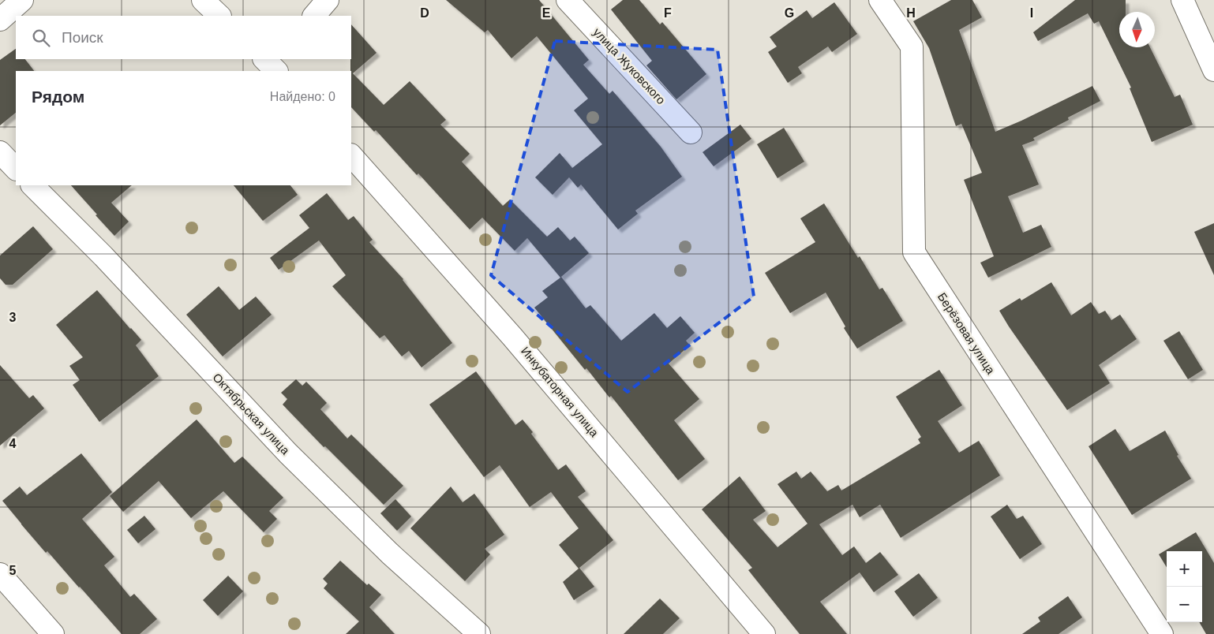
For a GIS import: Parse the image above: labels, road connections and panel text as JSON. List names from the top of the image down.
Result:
{
  "streets": {
    "street": [
      "улица Жуковского",
      "Берёзовая улица",
      "Инкубаторная улица",
      "Октябрьская улица"
    ]
  },
  "north": "bottom",
  "page": {
    "search": "Поиск",
    "heading": ["Рядом", "Найдено: 0"],
    "map_buttons": ["+", "−"]
  },
  "grid": {
    "columns": [
      "D",
      "E",
      "F",
      "G",
      "H",
      "I"
    ],
    "rows": ["3", "4", "5"]
  }
}
